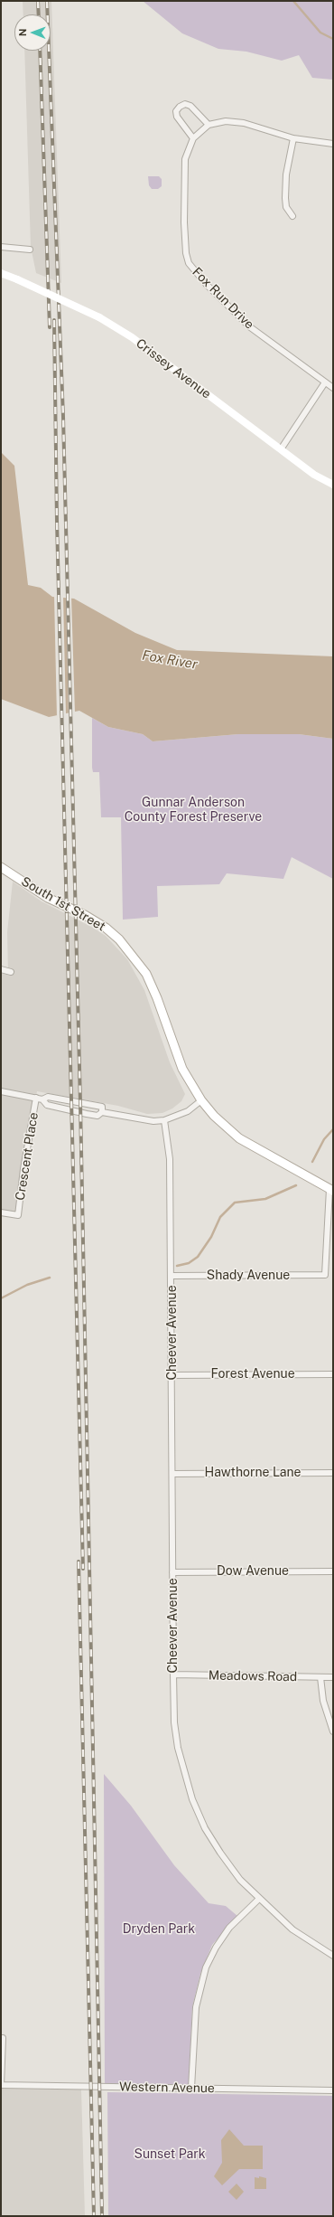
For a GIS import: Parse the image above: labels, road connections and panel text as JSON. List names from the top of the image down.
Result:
{
  "streets": {
    "main road": ["Crissey Avenue", "South 1st Street"],
    "street": [
      "Fox Run Drive",
      "Crescent Place",
      "Shady Avenue",
      "Cheever Avenue",
      "Forest Avenue",
      "Hawthorne Lane",
      "Dow Avenue",
      "Meadows Road",
      "Western Avenue"
    ]
  },
  "crossings": [
    ["South 1st Street", "Shady Avenue"],
    ["Shady Avenue", "Cheever Avenue"],
    ["Cheever Avenue", "Forest Avenue"],
    ["Cheever Avenue", "Hawthorne Lane"],
    ["Cheever Avenue", "Dow Avenue"],
    ["Cheever Avenue", "Meadows Road"]
  ],
  "water": ["Fox River"],
  "parks": ["Gunnar Anderson County Forest Preserve", "Dryden Park", "Sunset Park"],
  "north": "left"
}
